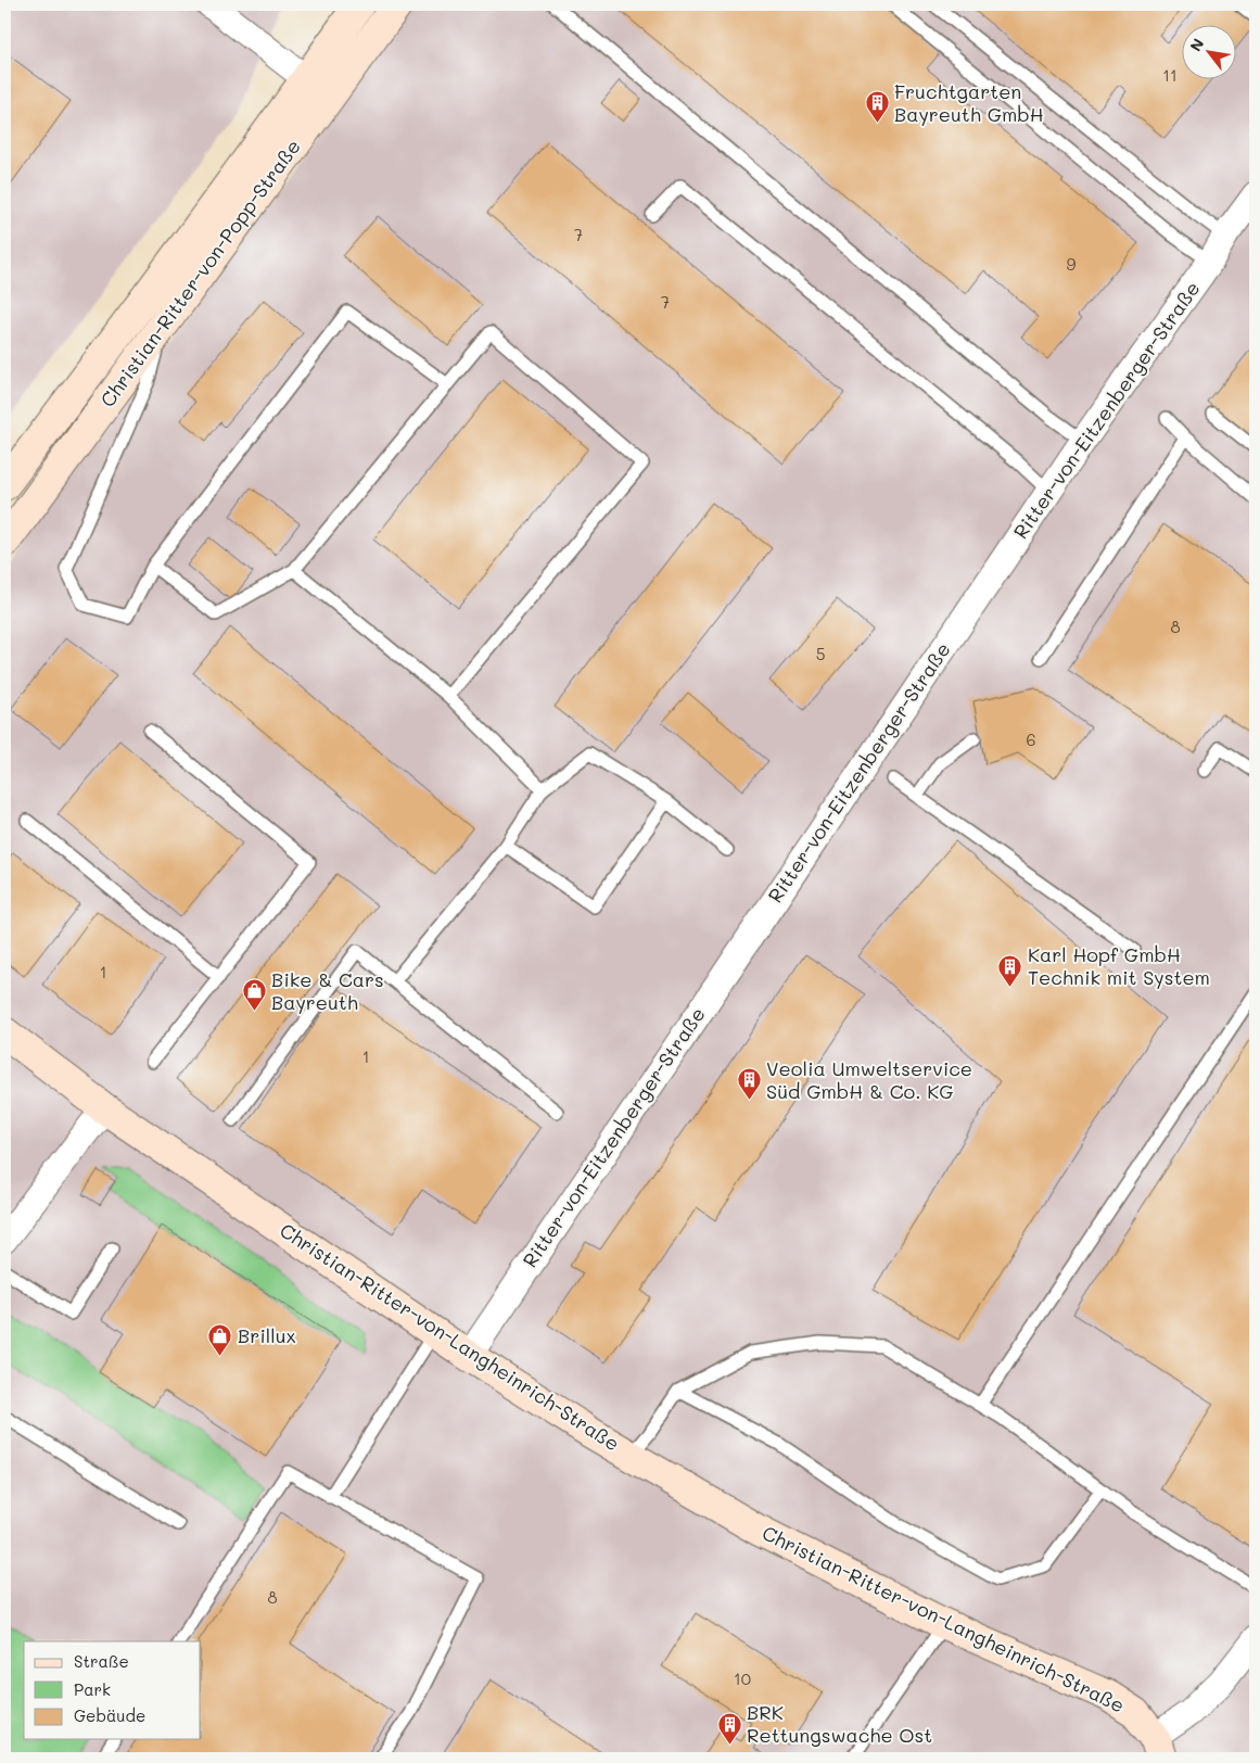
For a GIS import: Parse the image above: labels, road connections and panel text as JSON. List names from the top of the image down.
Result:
{
  "streets": {
    "street": ["Christian-Ritter-von-Popp-Straße", "Ritter-von-Eitzenberger-Straße", "Christian-Ritter-von-Langheinrich-Straße"]
  },
  "crossings": [
    ["Ritter-von-Eitzenberger-Straße", "Christian-Ritter-von-Langheinrich-Straße"]
  ],
  "places": {
    "building": [
      "Fruchtgarten Bayreuth GmbH",
      "Karl Hopf GmbH Technik mit System",
      "Veolia Umweltservice Süd GmbH & Co. KG",
      "BRK Rettungswache Ost"
    ],
    "shop": ["Bike & Cars Bayreuth", "Brillux"]
  },
  "house_numbers": [
    "11",
    "7",
    "9",
    "7",
    "8",
    "5",
    "6",
    "1",
    "1",
    "8",
    "10"
  ],
  "legend": ["Straße", "Park", "Gebäude"],
  "north": "top left"
}
